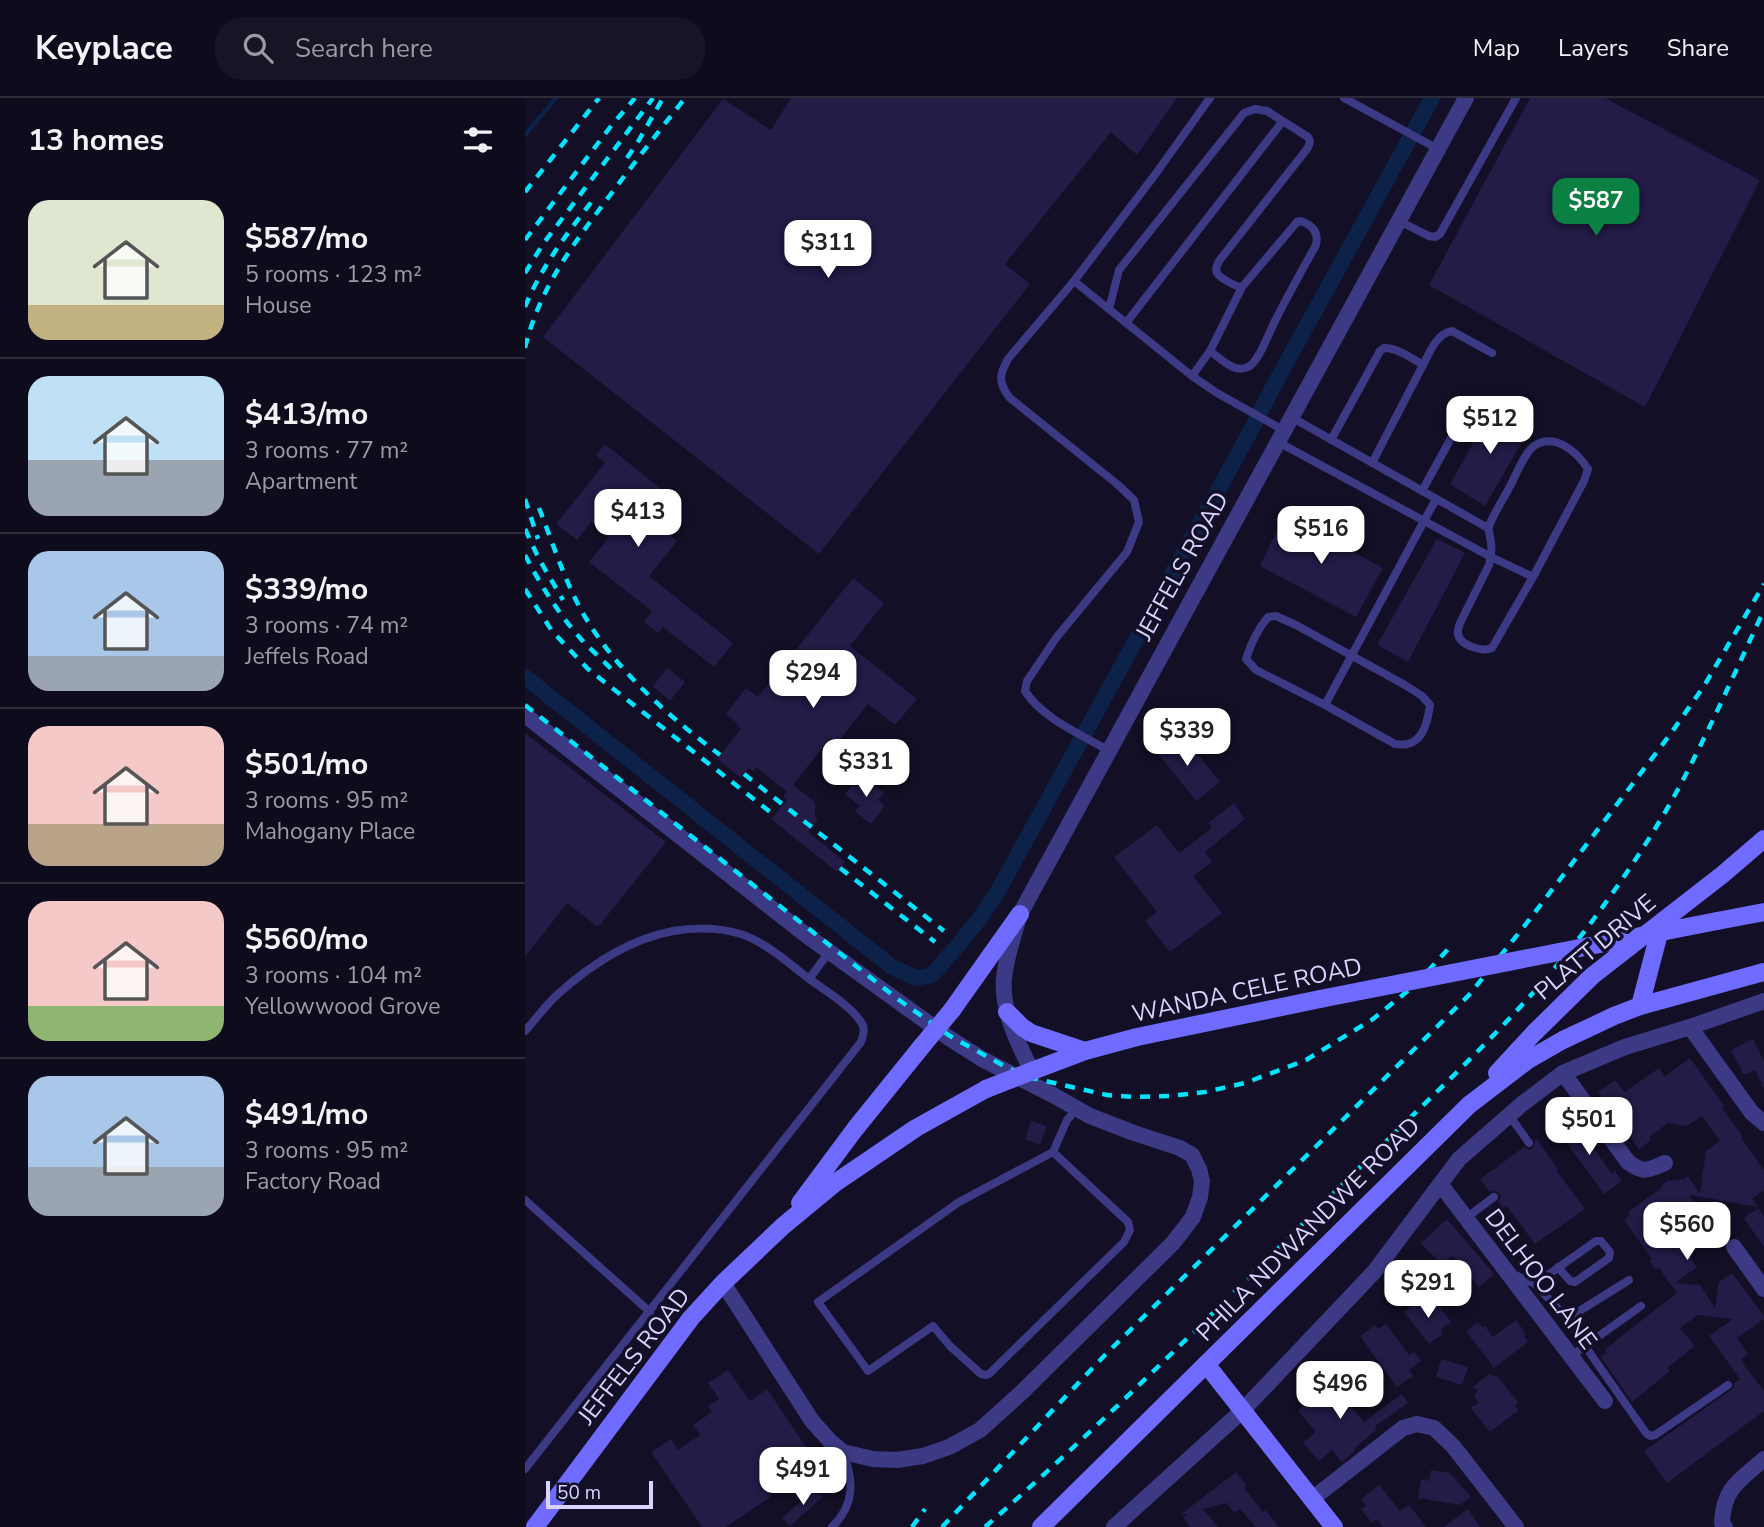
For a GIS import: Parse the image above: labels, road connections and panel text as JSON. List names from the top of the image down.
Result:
{
  "streets": {
    "main road": [
      "JEFFELS ROAD",
      "PLATT DRIVE",
      "WANDA CELE ROAD",
      "PHILA NDWANDWE ROAD"
    ],
    "street": ["DELHOO LANE"]
  },
  "crossings": [
    ["JEFFELS ROAD", "WANDA CELE ROAD"],
    ["PLATT DRIVE", "PHILA NDWANDWE ROAD"]
  ],
  "scale_bar": "50 m",
  "page": {
    "header": "Keyplace",
    "search": "Search here",
    "nav": ["Map", "Layers", "Share"],
    "heading": "13 homes",
    "price": [
      "$587",
      "$311",
      "$512",
      "$413",
      "$516",
      "$294",
      "$339",
      "$331",
      "$501",
      "$560",
      "$291",
      "$496",
      "$491"
    ],
    "list": [
      {
        "name": "$587/mo",
        "note": "5 rooms · 123 m² · House"
      },
      {
        "name": "$413/mo",
        "note": "3 rooms · 77 m² · Apartment"
      },
      {
        "name": "$339/mo",
        "note": "3 rooms · 74 m² · Jeffels Road"
      },
      {
        "name": "$501/mo",
        "note": "3 rooms · 95 m² · Mahogany Place"
      },
      {
        "name": "$560/mo",
        "note": "3 rooms · 104 m² · Yellowwood Grove"
      },
      {
        "name": "$491/mo",
        "note": "3 rooms · 95 m² · Factory Road"
      }
    ],
    "scale": "50 m"
  }
}
